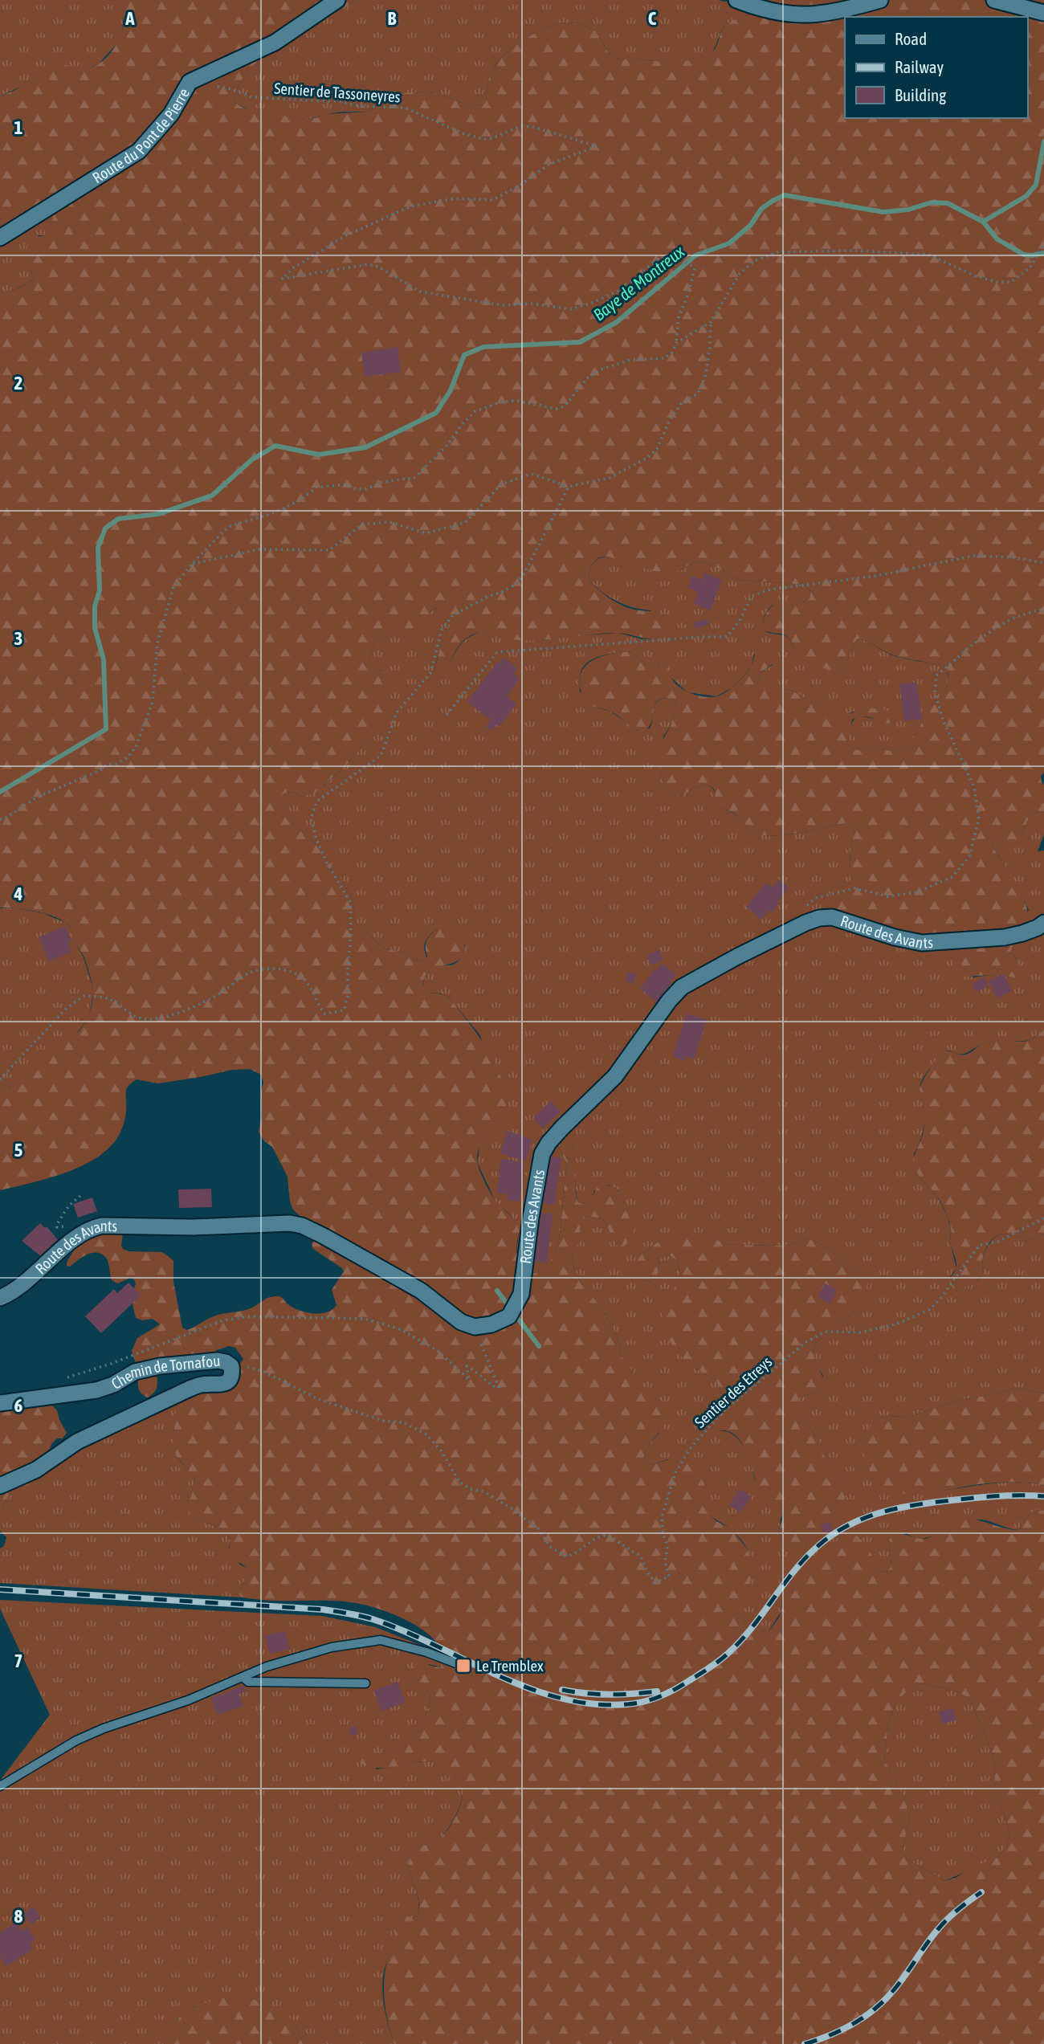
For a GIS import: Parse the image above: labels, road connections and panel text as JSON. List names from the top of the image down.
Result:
{
  "streets": {
    "street": ["Route du Pont de Pierre", "Route des Avants", "Chemin de Tornafou"],
    "path": ["Sentier de Tassoneyres", "Sentier des Etreys"]
  },
  "crossings": [
    ["Sentier de Tassoneyres", "Route du Pont de Pierre"],
    ["Chemin de Tornafou", "Sentier des Etreys"]
  ],
  "water": ["Baye de Montreux"],
  "places": {
    "transit": ["Le Tremblex"]
  },
  "legend": ["Road", "Railway", "Building"],
  "grid": {
    "columns": ["A", "B", "C"],
    "rows": [
      "1",
      "2",
      "3",
      "4",
      "5",
      "6",
      "7",
      "8"
    ]
  }
}
